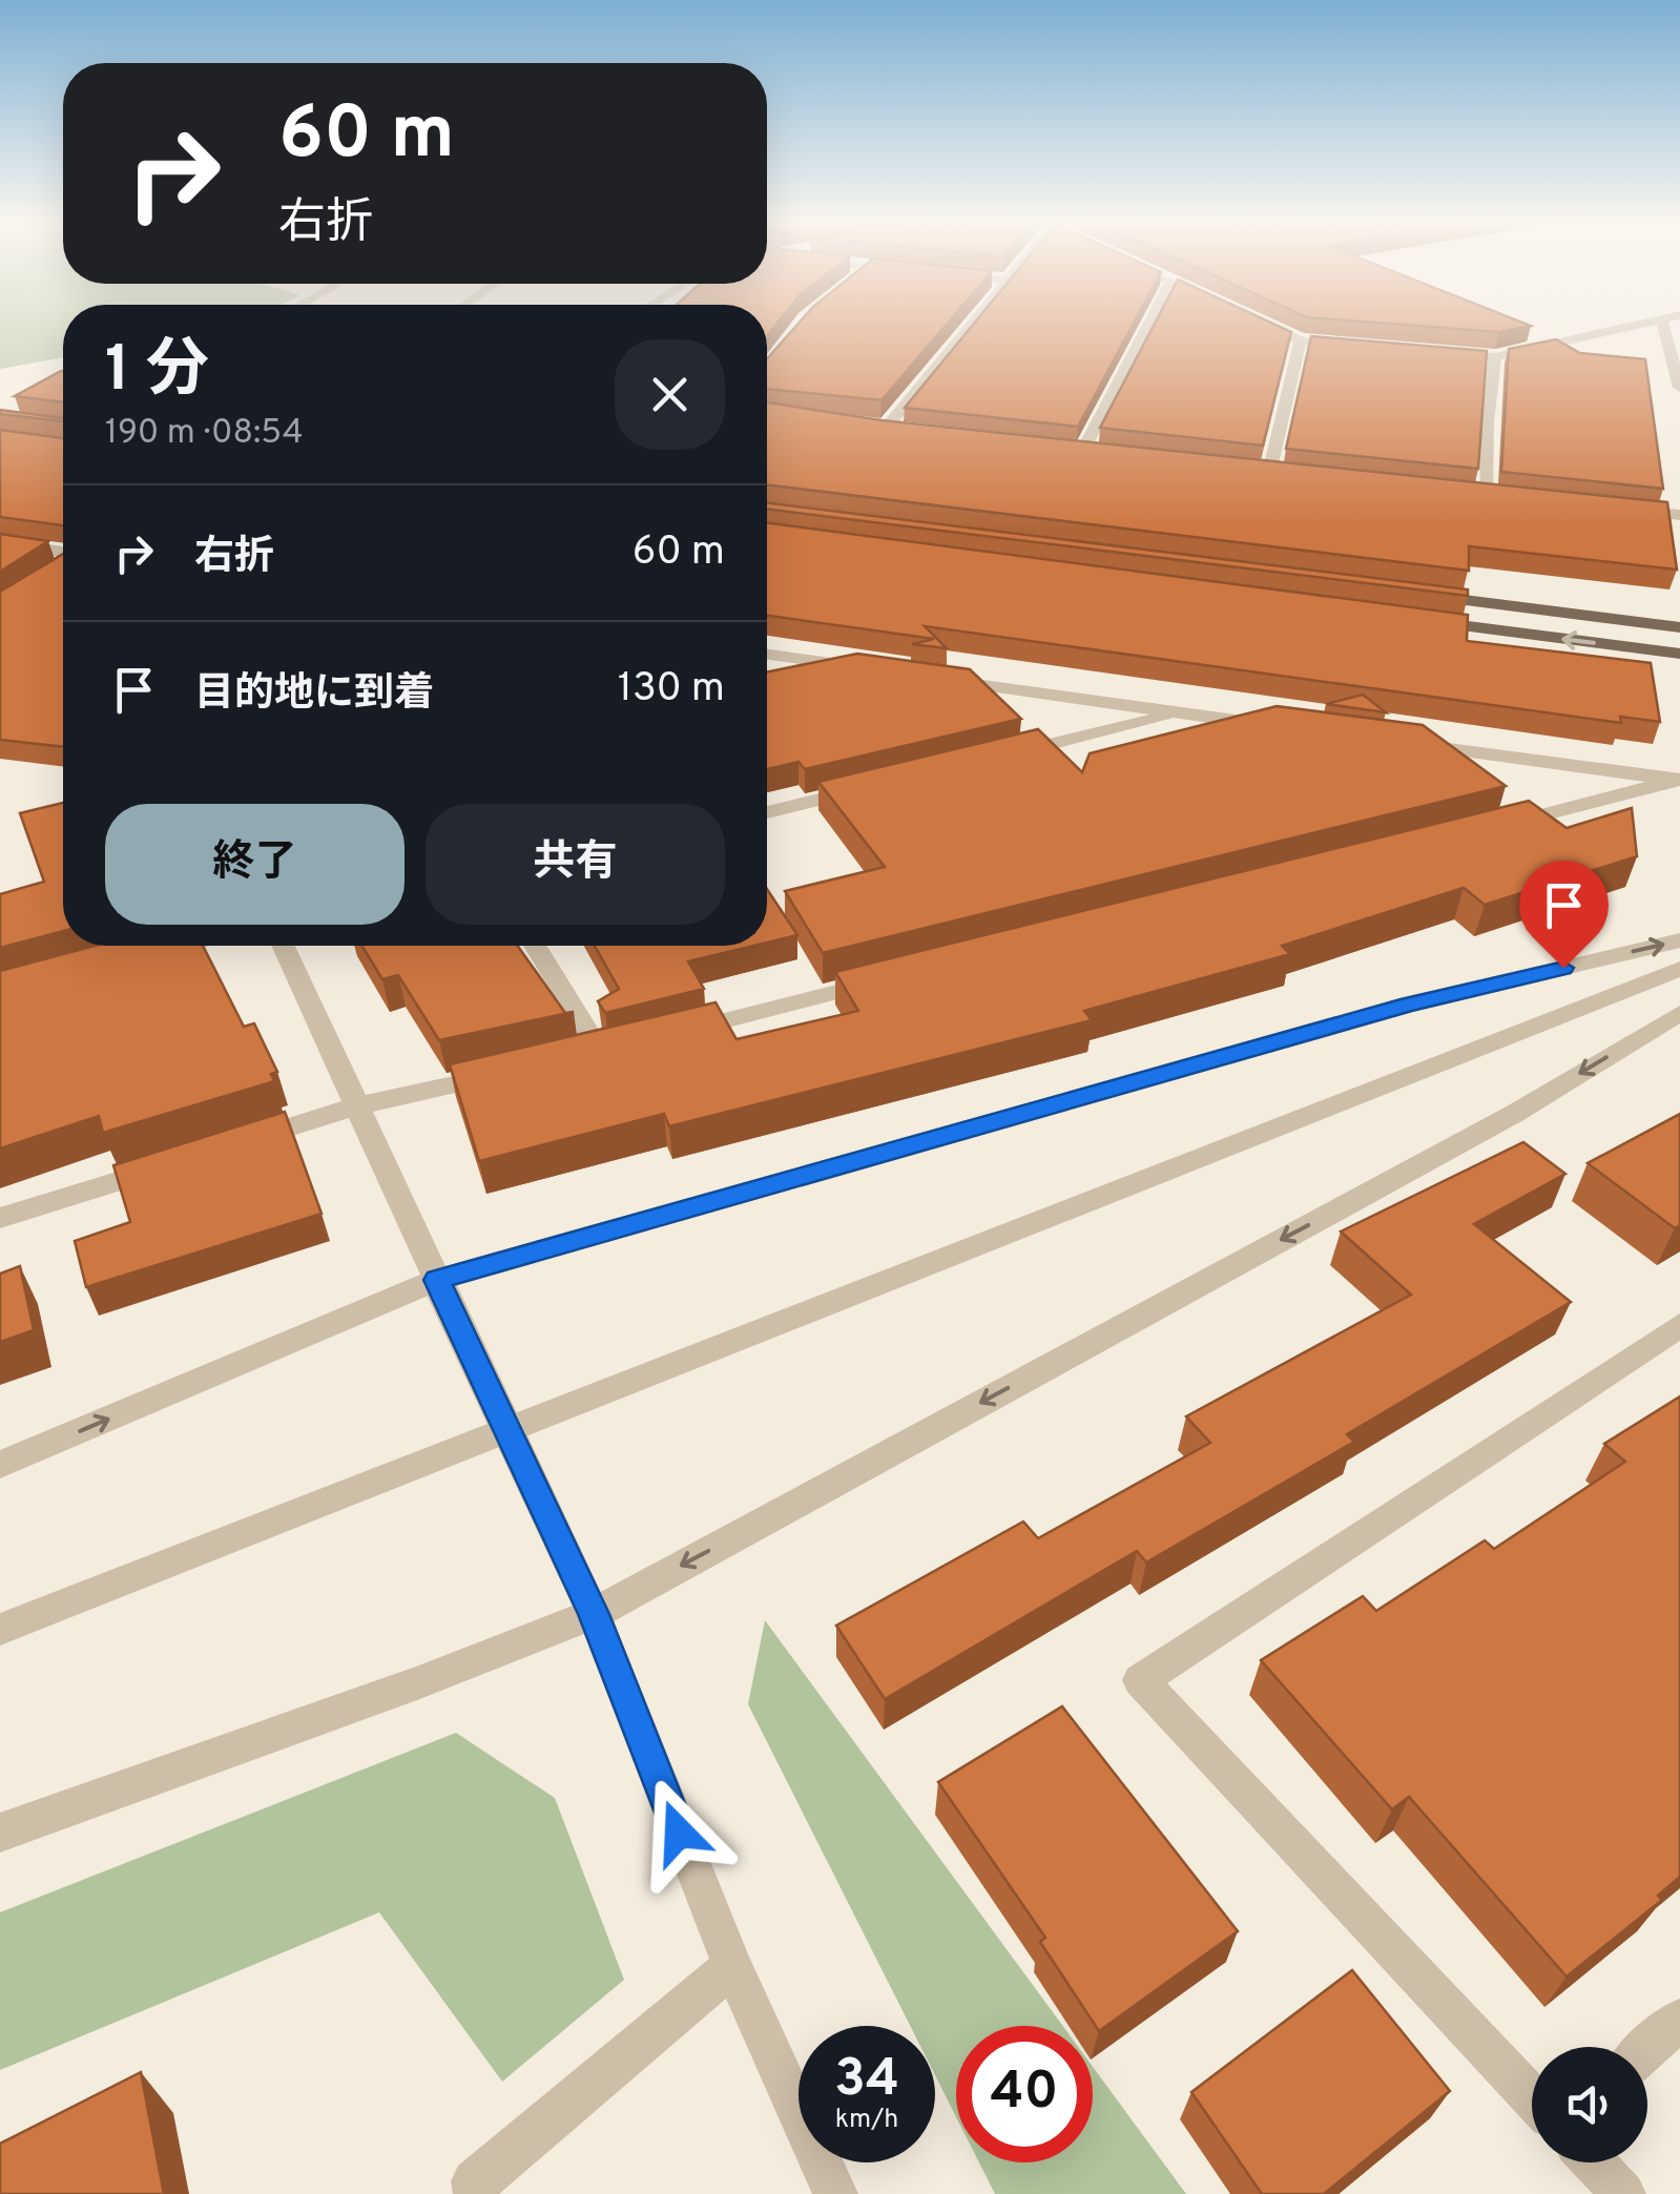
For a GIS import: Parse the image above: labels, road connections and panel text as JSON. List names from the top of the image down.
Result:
{
  "page": {
    "turn": ["60 m", "右折"],
    "heading": ["1 分", "190 m · 08:54"],
    "list": [
      {
        "name": "右折",
        "value": "60 m"
      },
      {
        "name": "目的地に到着",
        "value": "130 m"
      }
    ],
    "buttons": ["終了", "共有"],
    "speed": "34 km/h",
    "limit": "40"
  }
}
